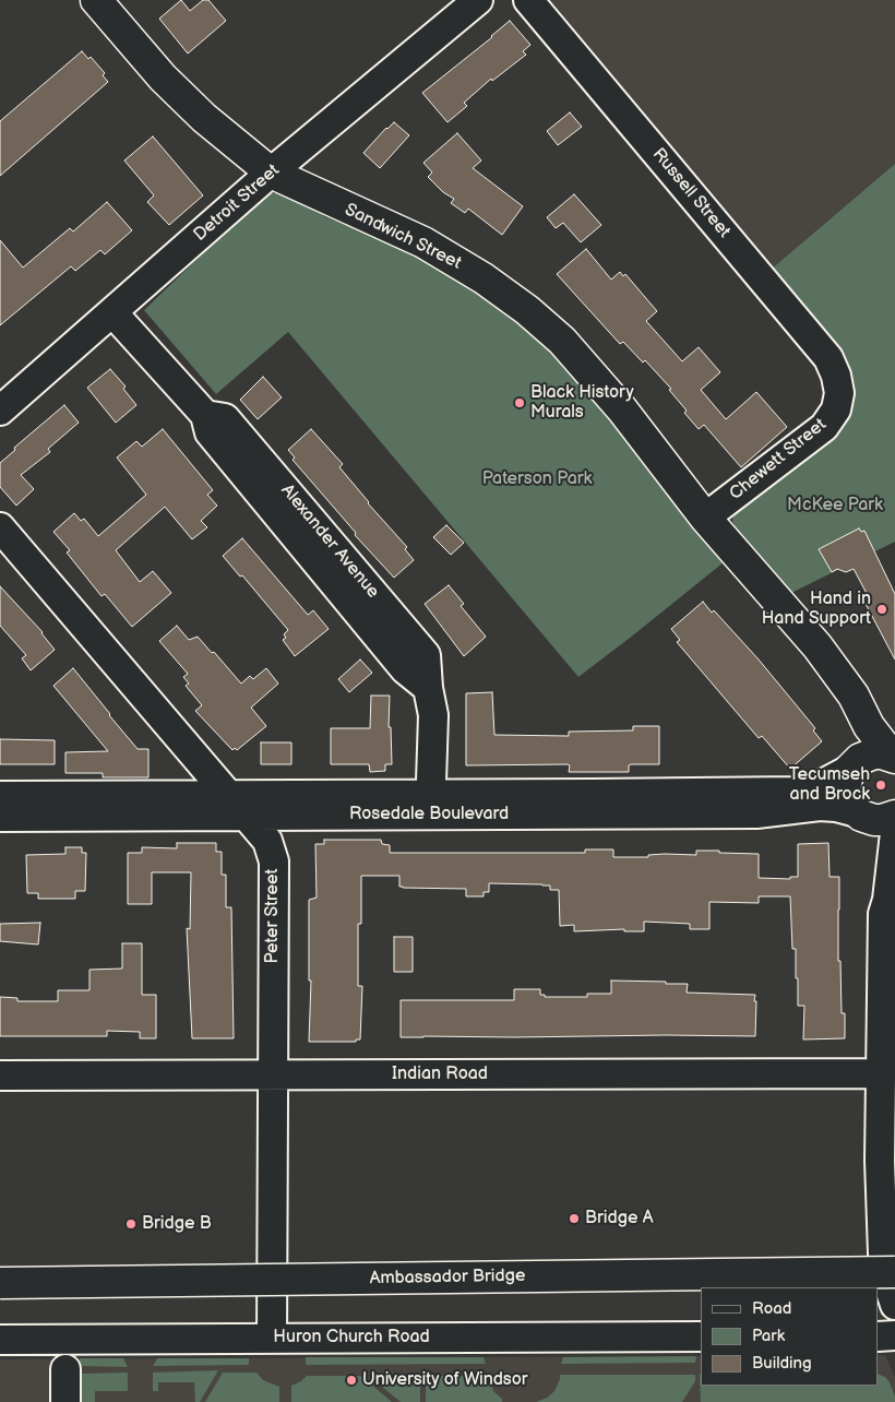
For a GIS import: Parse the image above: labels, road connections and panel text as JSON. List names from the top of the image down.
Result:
{
  "streets": {
    "main road": ["Sandwich Street", "Ambassador Bridge"],
    "street": [
      "Russell Street",
      "Detroit Street",
      "Chewett Street",
      "Alexander Avenue",
      "Rosedale Boulevard",
      "Peter Street",
      "Indian Road",
      "Huron Church Road"
    ]
  },
  "crossings": [
    ["Russell Street", "Chewett Street"],
    ["Detroit Street", "Sandwich Street"],
    ["Detroit Street", "Alexander Avenue"],
    ["Sandwich Street", "Chewett Street"],
    ["Alexander Avenue", "Rosedale Boulevard"],
    ["Rosedale Boulevard", "Peter Street"],
    ["Peter Street", "Indian Road"],
    ["Peter Street", "Huron Church Road"]
  ],
  "parks": ["Paterson Park", "McKee Park"],
  "places": [
    "Black History Murals",
    "Hand in Hand Support",
    "Tecumseh and Brock",
    "Bridge A",
    "Bridge B",
    "University of Windsor"
  ],
  "legend": ["Road", "Park", "Building"]
}
